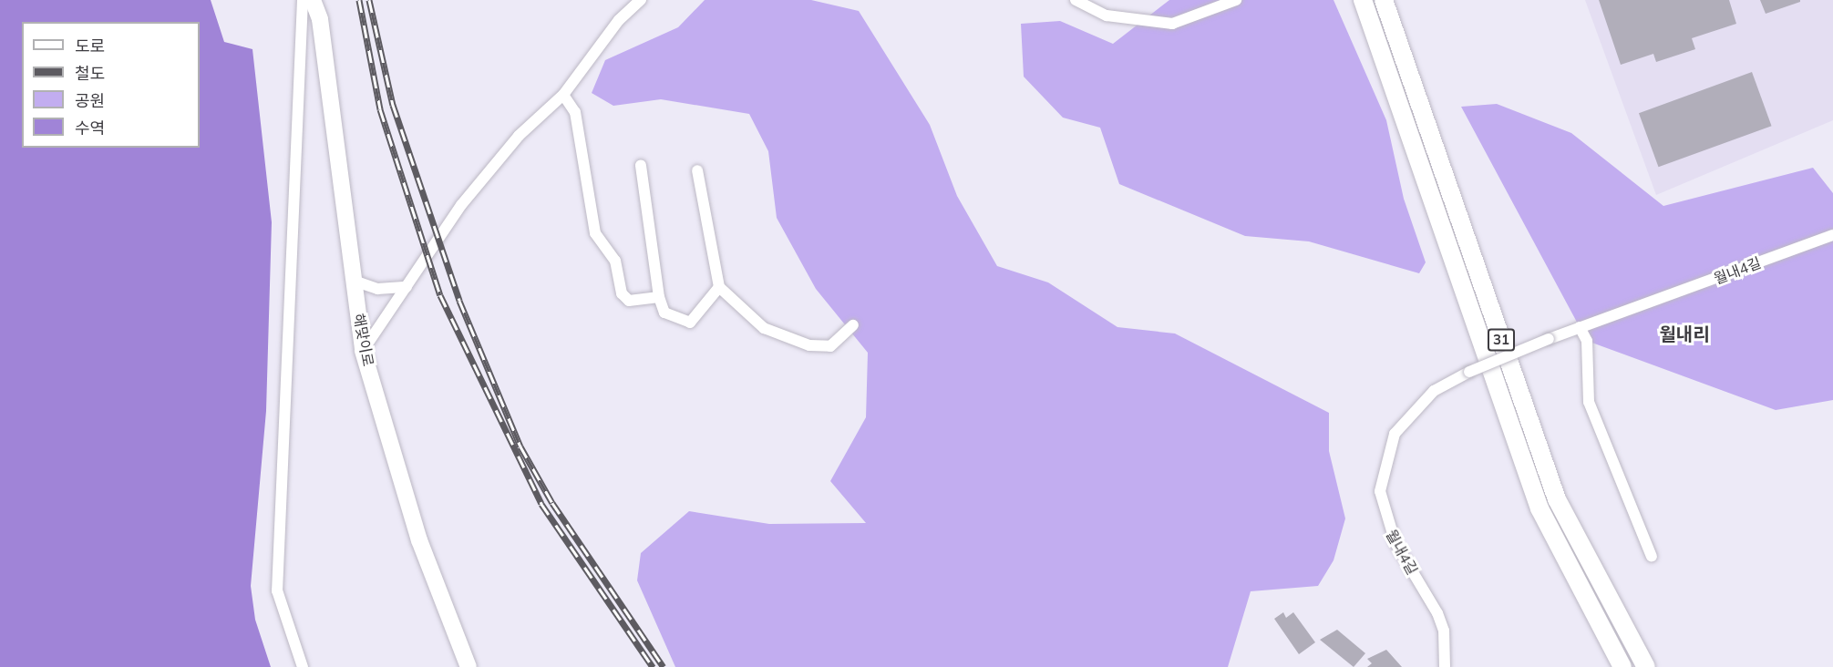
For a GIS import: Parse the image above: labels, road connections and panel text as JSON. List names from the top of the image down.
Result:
{
  "streets": {
    "highway": ["31"],
    "main road": ["해맞이로"],
    "street": ["월내4길"]
  },
  "districts": ["월내리"],
  "legend": [
    "도로",
    "철도",
    "공원",
    "수역"
  ]
}
